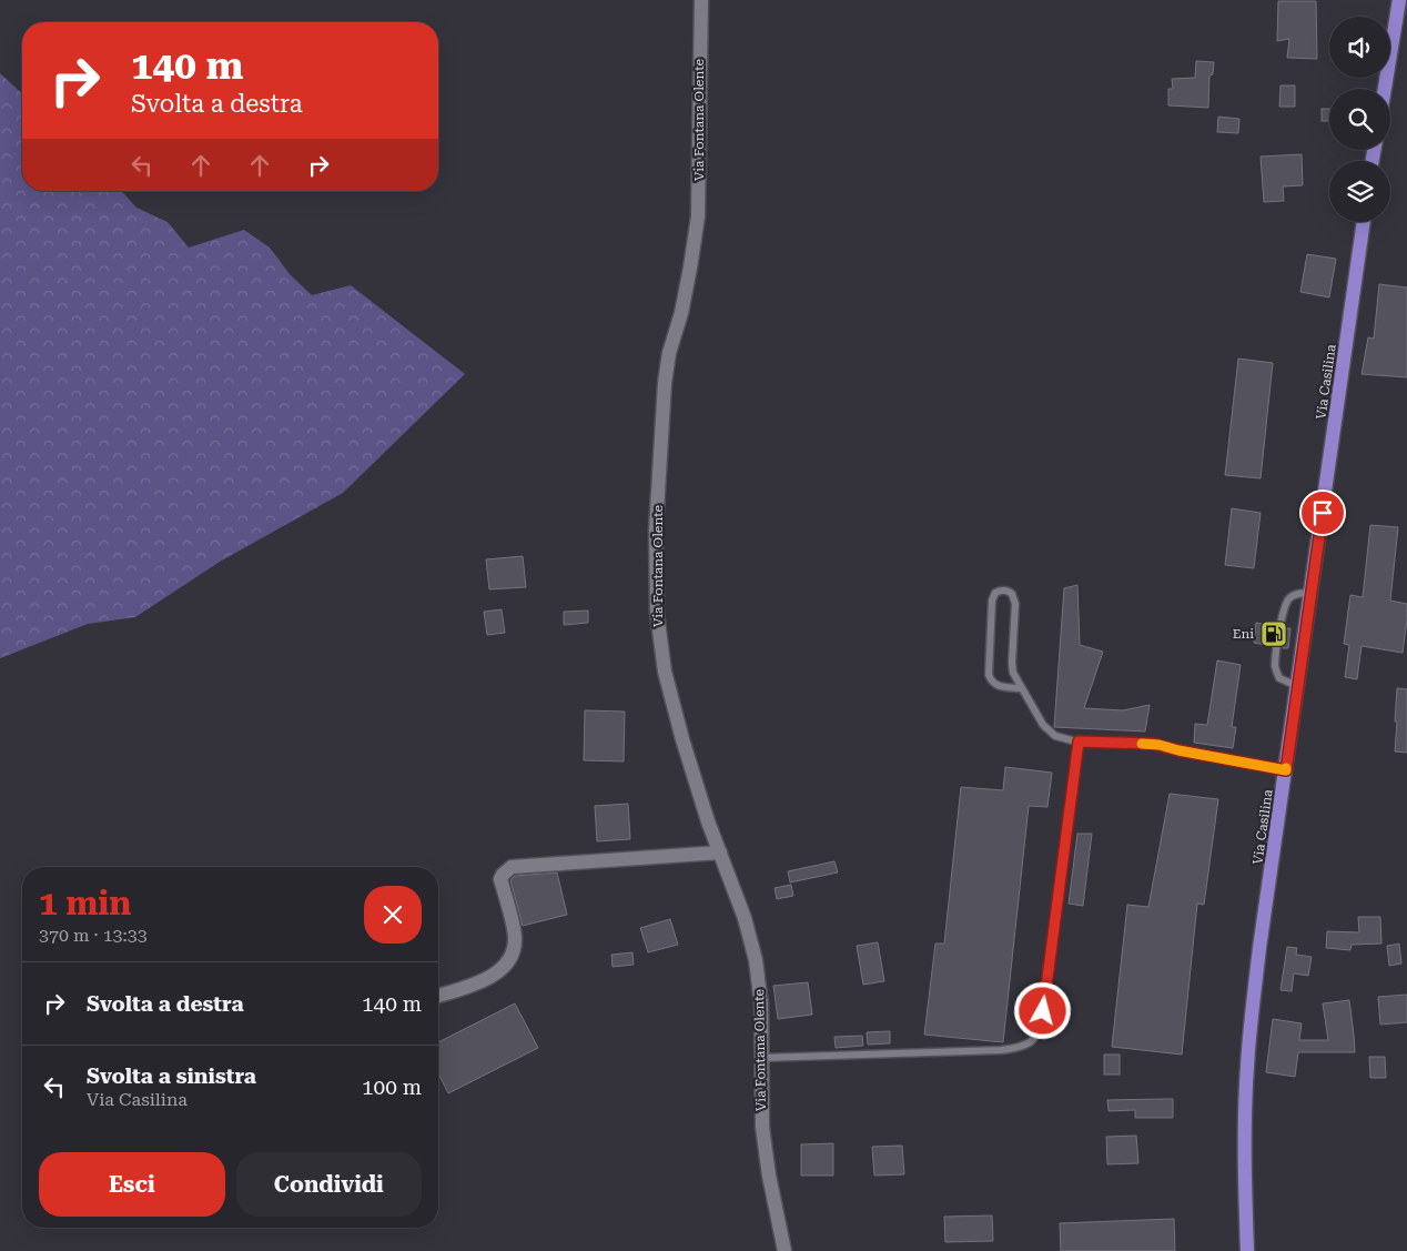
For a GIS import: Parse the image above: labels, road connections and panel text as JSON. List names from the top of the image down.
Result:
{
  "streets": {
    "main road": ["Via Casilina"],
    "street": ["Via Fontana Olente"]
  },
  "places": {
    "fuel station": ["Eni"]
  },
  "page": {
    "turn": ["140 m", "Svolta a destra"],
    "heading": ["1 min", "370 m · 13:33"],
    "list": [
      {
        "name": "Svolta a destra",
        "value": "140 m"
      },
      {
        "name": "Svolta a sinistra",
        "note": "Via Casilina",
        "value": "100 m"
      }
    ],
    "buttons": ["Esci", "Condividi"]
  }
}
